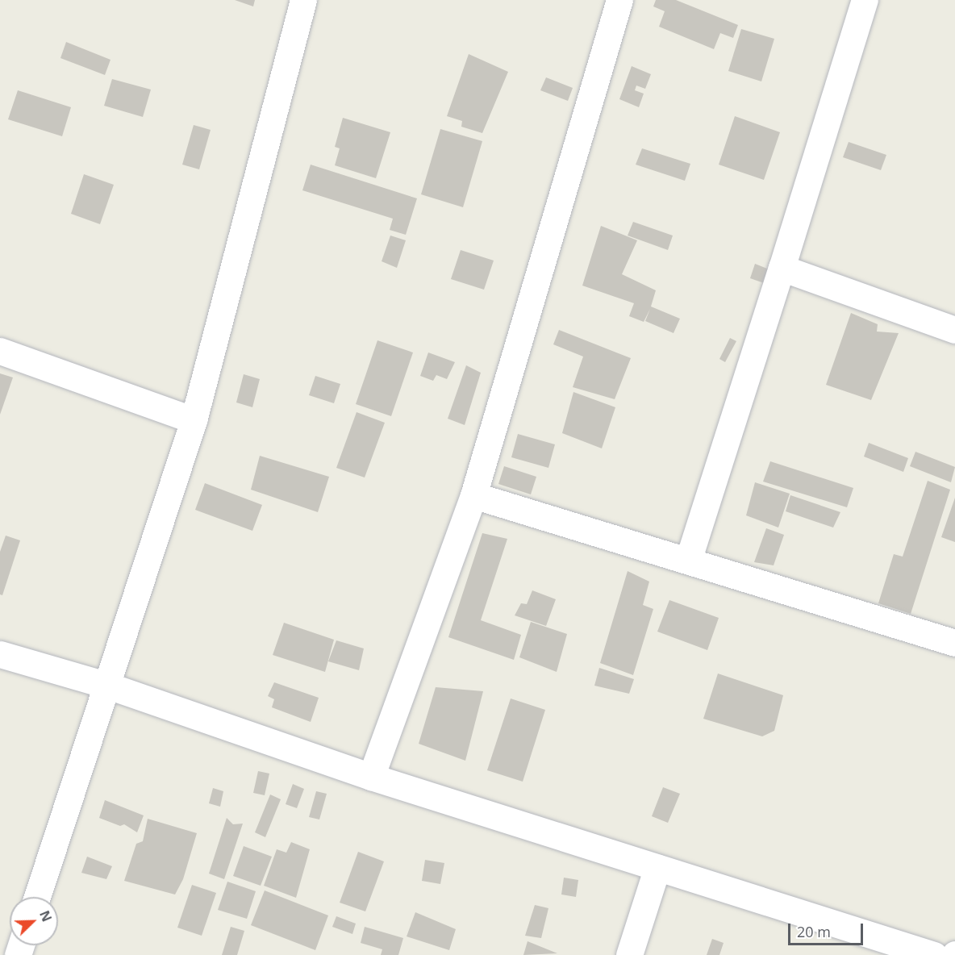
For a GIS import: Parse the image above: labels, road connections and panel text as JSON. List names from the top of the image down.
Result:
{
  "scale_bar": "20 m",
  "north": "top right"
}
